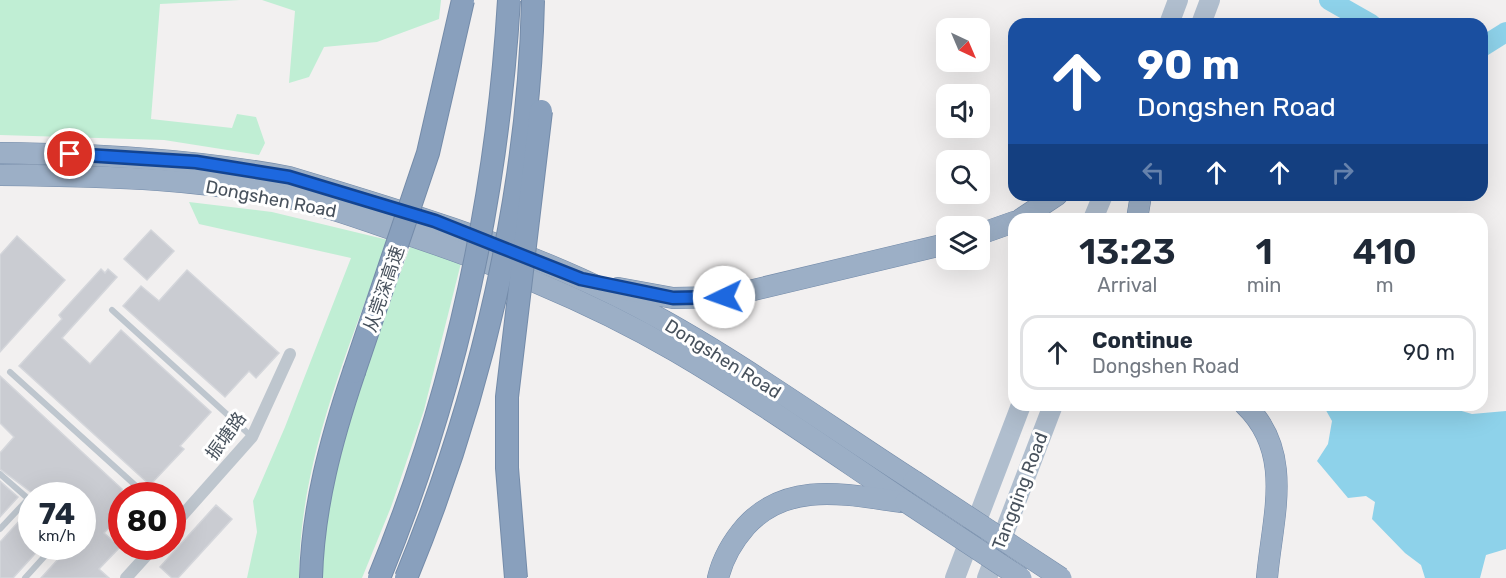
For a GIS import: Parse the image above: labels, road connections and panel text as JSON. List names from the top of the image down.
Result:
{
  "streets": {
    "highway": ["Dongshen Road", "从莞深高速"],
    "main road": ["Tangqing Road"],
    "street": ["振塘路"]
  },
  "north": "bottom right",
  "page": {
    "turn": ["90 m", "Dongshen Road"],
    "eta": [
      "13:23",
      "Arrival",
      "1",
      "min",
      "410",
      "m"
    ],
    "list": [
      {
        "name": "Continue",
        "note": "Dongshen Road",
        "value": "90 m"
      }
    ],
    "speed": "74 km/h",
    "limit": "80"
  }
}
